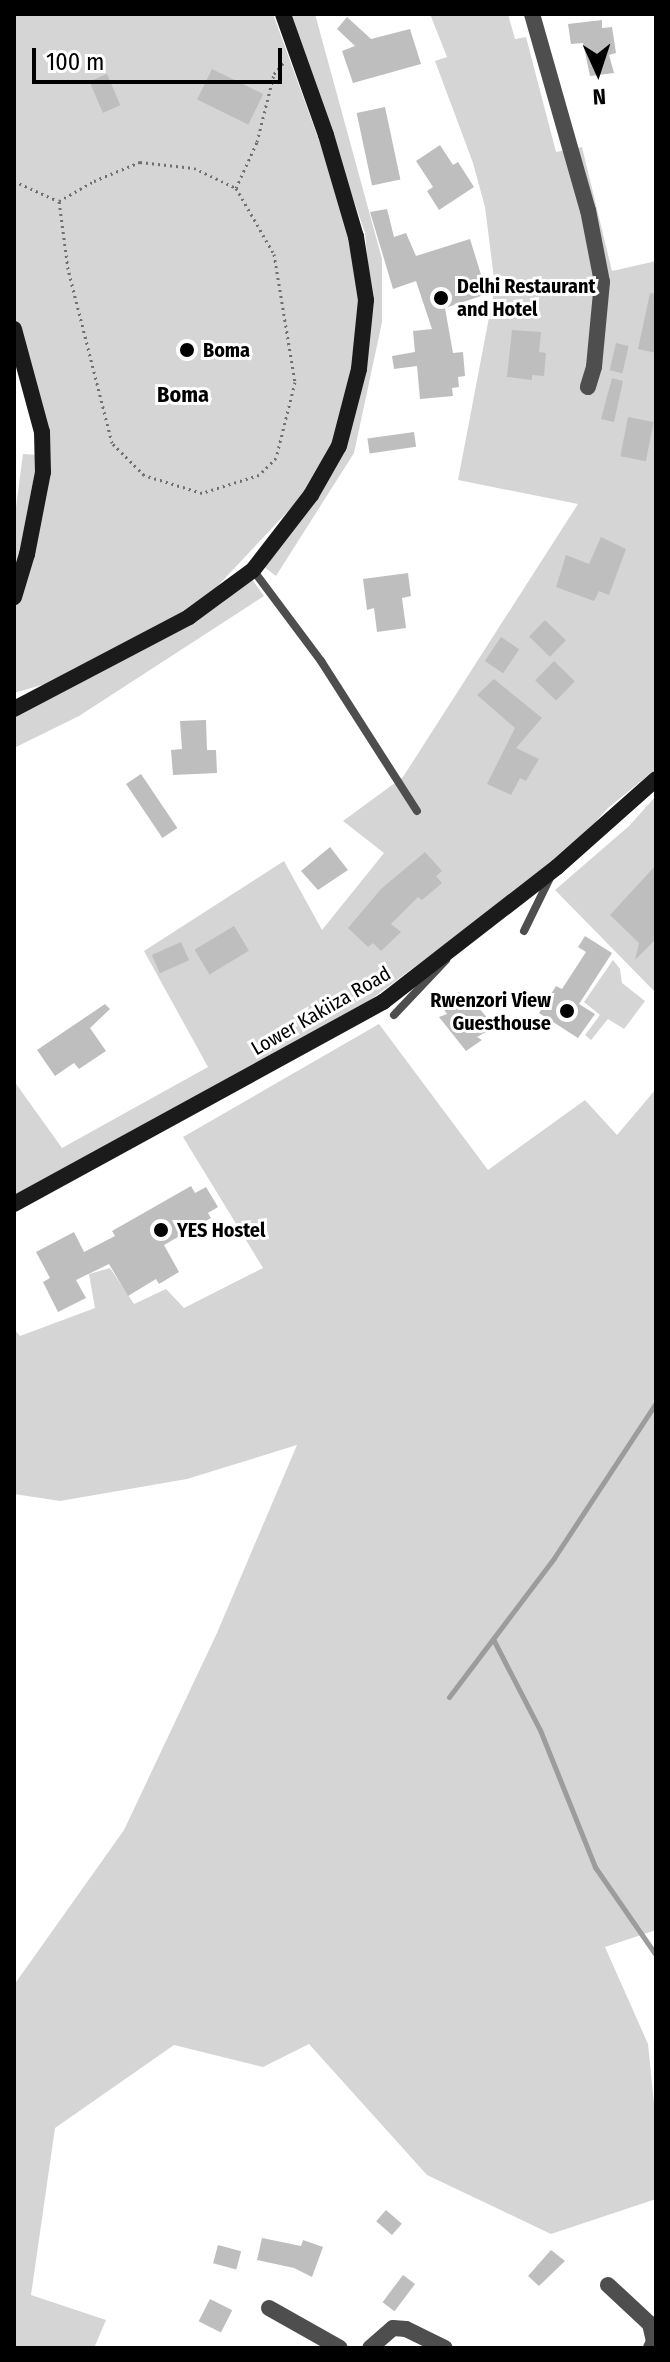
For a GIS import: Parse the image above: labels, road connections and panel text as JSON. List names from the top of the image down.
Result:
{
  "streets": {
    "main road": ["Lower Kakiiza Road"]
  },
  "districts": ["Boma"],
  "places": [
    "Delhi Restaurant and Hotel",
    "Boma",
    "Rwenzori View Guesthouse",
    "YES Hostel"
  ],
  "scale_bar": "100 m",
  "north": "bottom"
}
